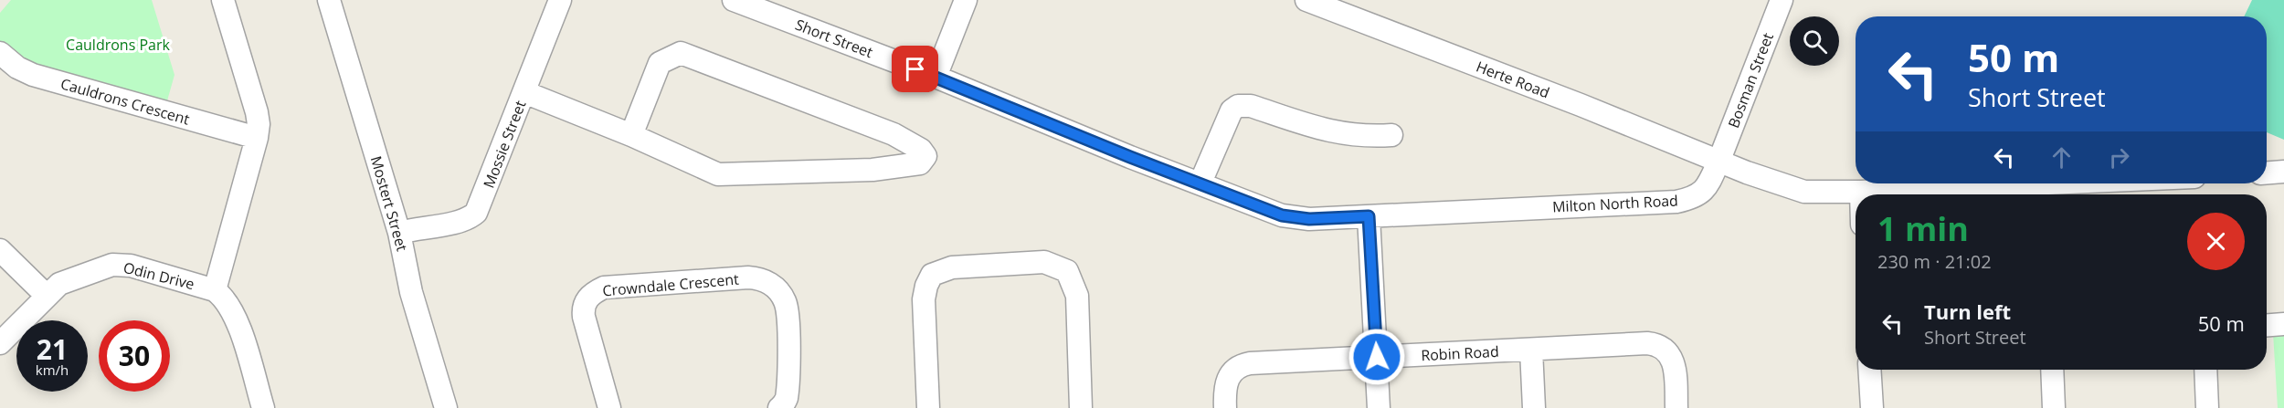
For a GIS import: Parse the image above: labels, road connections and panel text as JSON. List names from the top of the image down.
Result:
{
  "streets": {
    "street": [
      "Short Street",
      "Herte Road",
      "Bosman Street",
      "Cauldrons Crescent",
      "Mossie Street",
      "Mostert Street",
      "Milton North Road",
      "Odin Drive",
      "Crowndale Crescent",
      "Robin Road"
    ]
  },
  "crossings": [
    ["Short Street", "Milton North Road"],
    ["Herte Road", "Bosman Street"],
    ["Herte Road", "Milton North Road"],
    ["Bosman Street", "Milton North Road"],
    ["Mossie Street", "Mostert Street"]
  ],
  "parks": ["Cauldrons Park"],
  "page": {
    "turn": ["50 m", "Short Street"],
    "heading": ["1 min", "230 m · 21:02"],
    "list": [
      {
        "name": "Turn left",
        "note": "Short Street",
        "value": "50 m"
      }
    ],
    "speed": "21 km/h",
    "limit": "30"
  }
}
